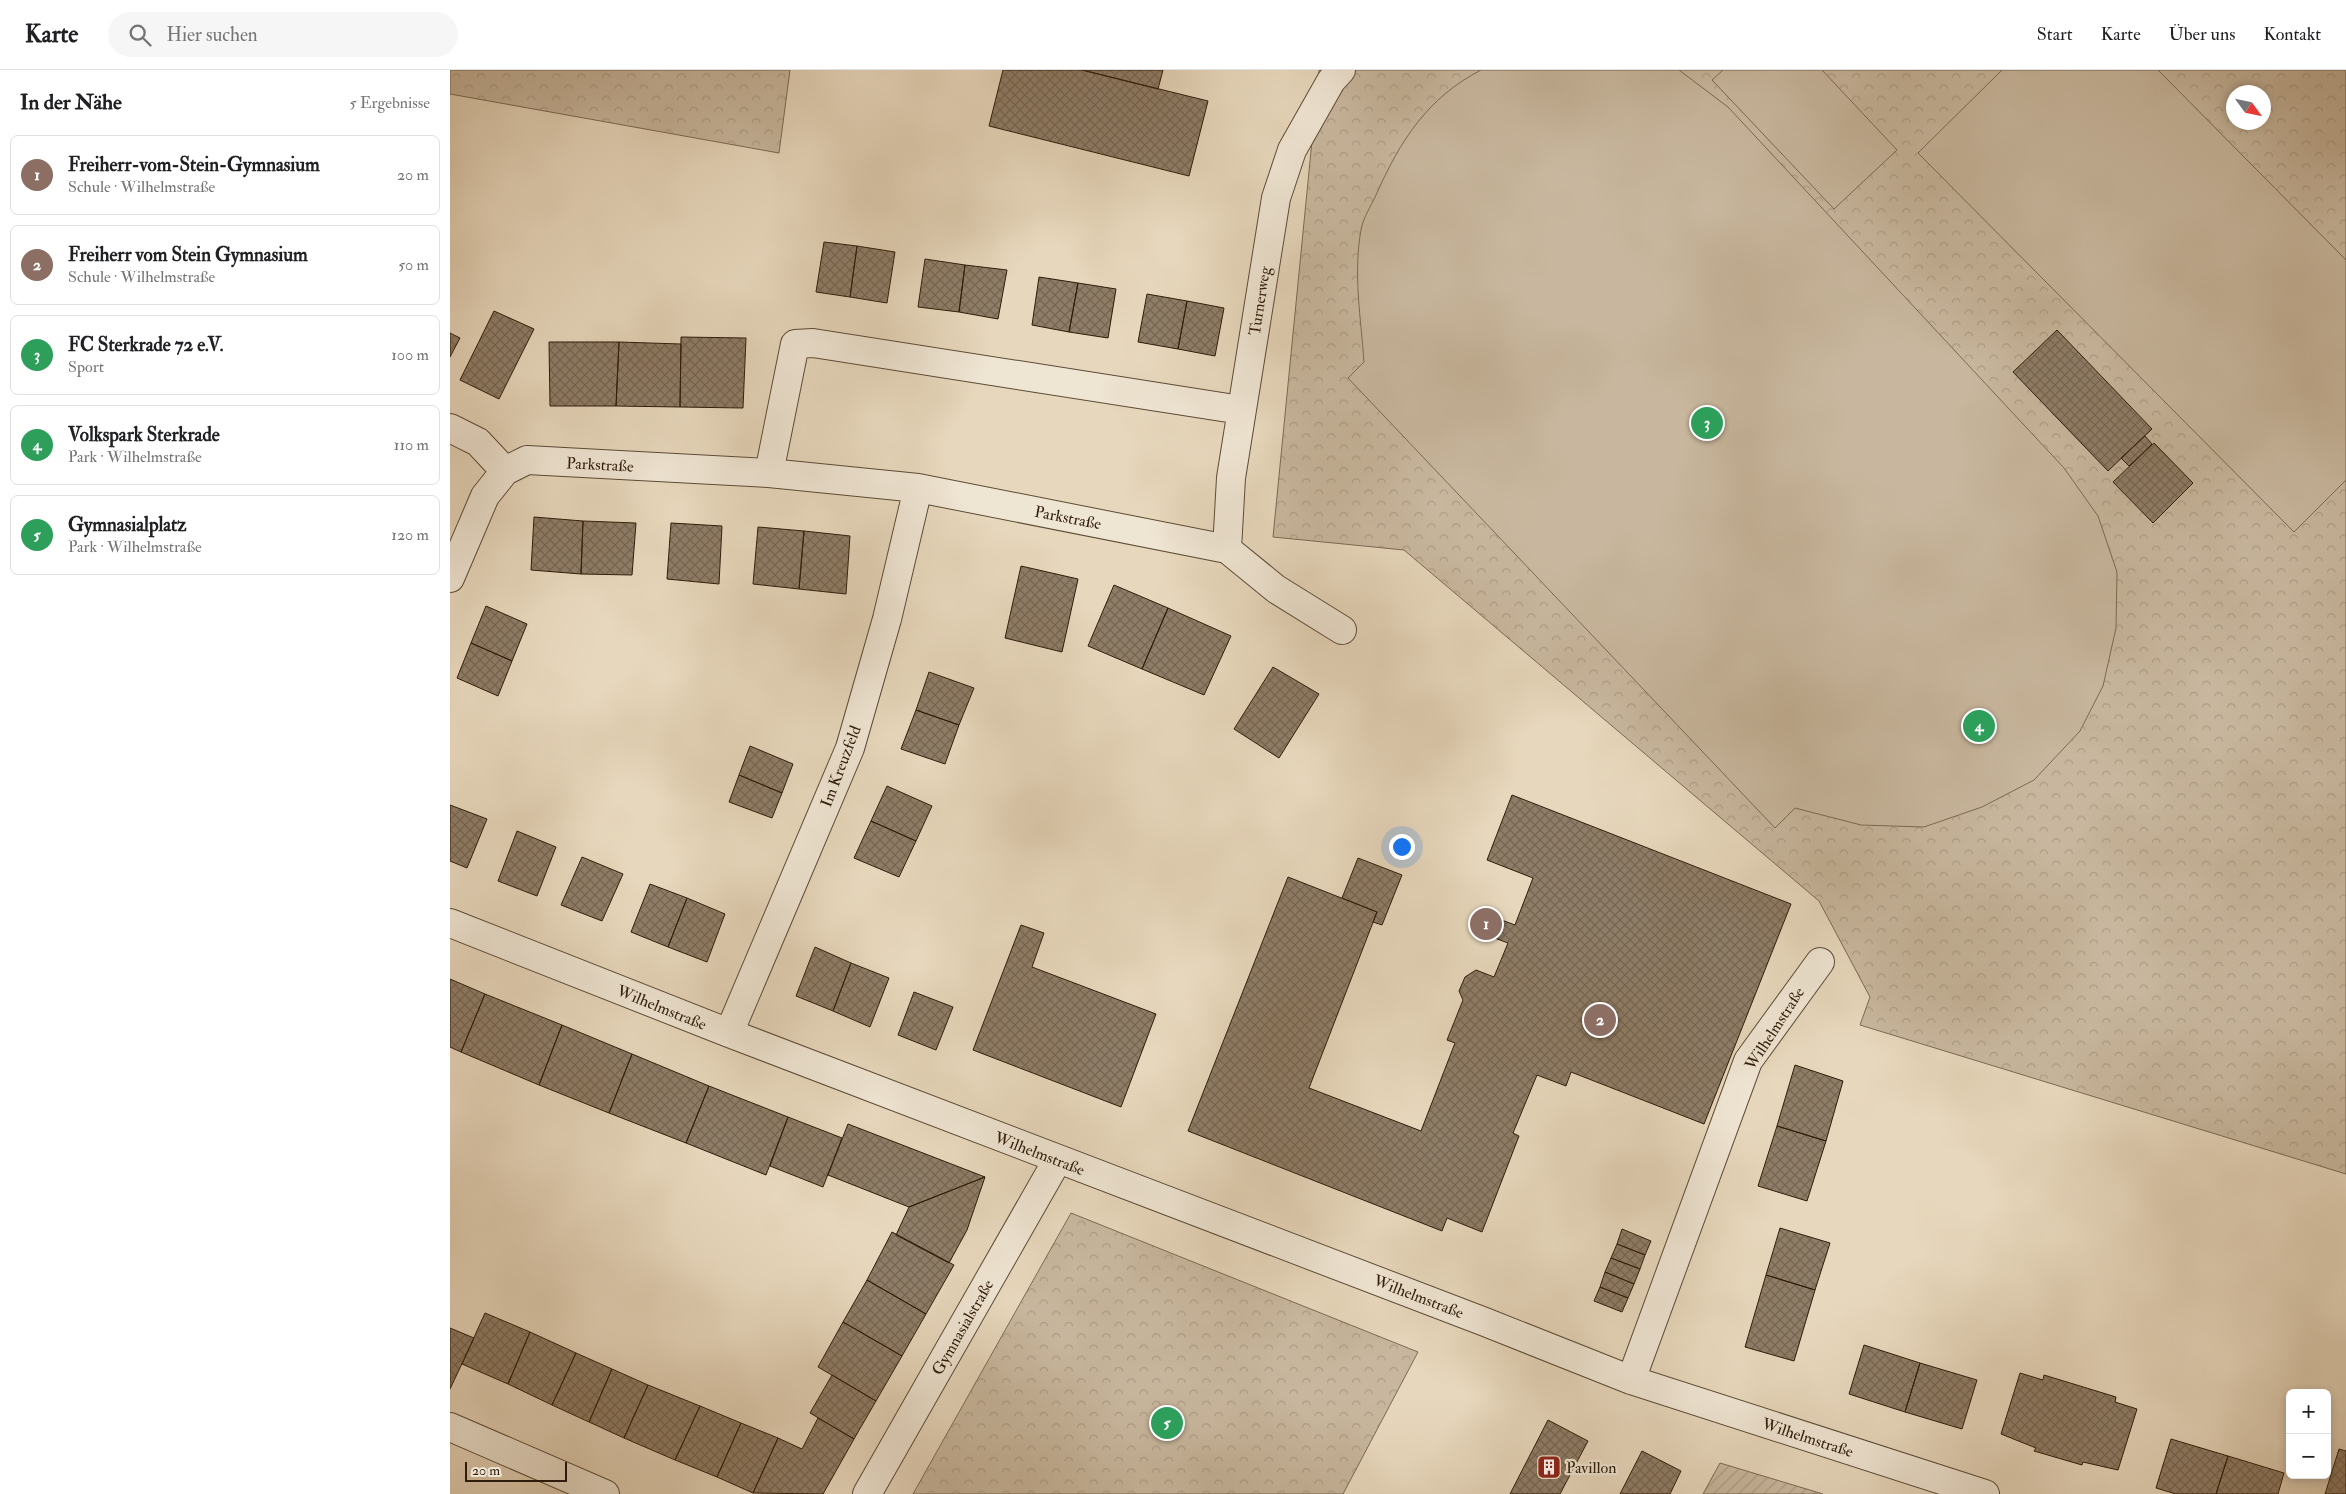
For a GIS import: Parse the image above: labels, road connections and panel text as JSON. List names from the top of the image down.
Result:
{
  "streets": {
    "street": [
      "Turnerweg",
      "Parkstraße",
      "Im Kreuzfeld",
      "Wilhelmstraße",
      "Gymnasialstraße"
    ]
  },
  "crossings": [
    ["Turnerweg", "Parkstraße"],
    ["Parkstraße", "Im Kreuzfeld"],
    ["Im Kreuzfeld", "Wilhelmstraße"],
    ["Wilhelmstraße", "Gymnasialstraße"]
  ],
  "places": {
    "building": ["Pavillon"]
  },
  "scale_bar": "20 m",
  "north": "bottom right",
  "page": {
    "header": "Karte",
    "search": "Hier suchen",
    "nav": [
      "Start",
      "Karte",
      "Über uns",
      "Kontakt"
    ],
    "heading": ["In der Nähe", "5 Ergebnisse"],
    "list": [
      {
        "mark": "1",
        "name": "Freiherr-vom-Stein-Gymnasium",
        "note": "Schule · Wilhelmstraße",
        "value": "20 m"
      },
      {
        "mark": "2",
        "name": "Freiherr vom Stein Gymnasium",
        "note": "Schule · Wilhelmstraße",
        "value": "50 m"
      },
      {
        "mark": "3",
        "name": "FC Sterkrade 72 e.V.",
        "note": "Sport",
        "value": "100 m"
      },
      {
        "mark": "4",
        "name": "Volkspark Sterkrade",
        "note": "Park · Wilhelmstraße",
        "value": "110 m"
      },
      {
        "mark": "5",
        "name": "Gymnasialplatz",
        "note": "Park · Wilhelmstraße",
        "value": "120 m"
      }
    ],
    "pins": [
      "3",
      "4",
      "1",
      "2",
      "5"
    ],
    "map_buttons": ["+", "−"],
    "scale": "20 m"
  }
}
